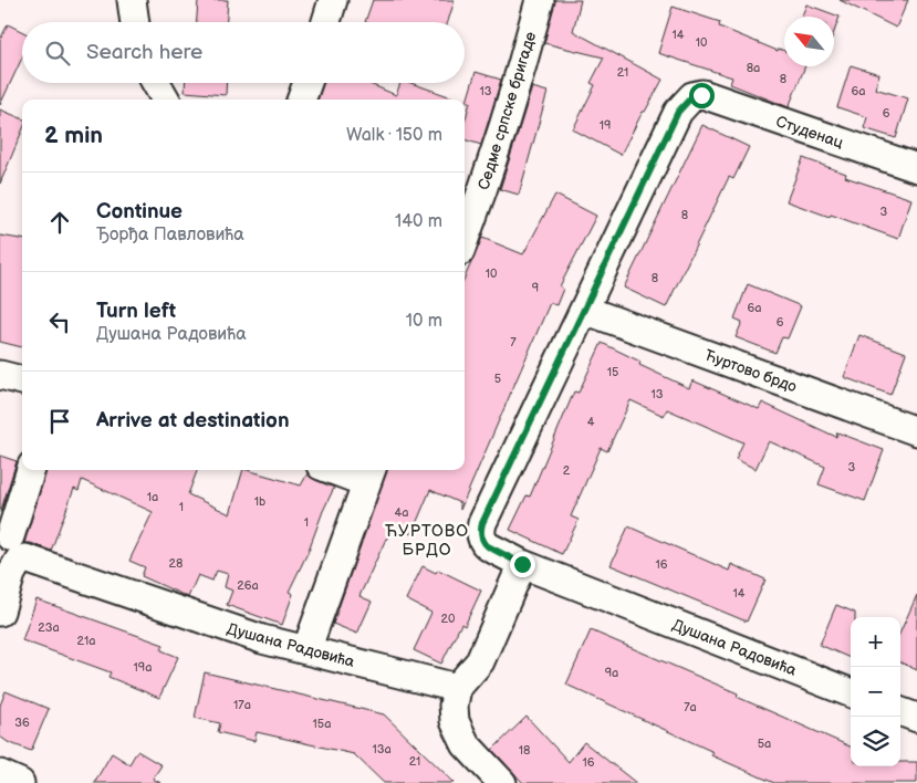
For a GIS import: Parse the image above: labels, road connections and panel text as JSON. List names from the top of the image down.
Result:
{
  "streets": {
    "street": [
      "Седме српске бригаде",
      "Студенац",
      "Ћуртово брдо",
      "Душана Радовића"
    ]
  },
  "crossings": [
    ["Студенац", "Ћуртово брдо"],
    ["Студенац", "Душана Радовића"],
    ["Ћуртово брдо", "Душана Радовића"]
  ],
  "districts": ["ЋУРТОВО БРДО"],
  "house_numbers": [
    "14",
    "10",
    "8a",
    "21",
    "8",
    "13",
    "6a",
    "6",
    "19",
    "3",
    "8",
    "10",
    "8",
    "9",
    "6a",
    "6",
    "7",
    "15",
    "5",
    "13",
    "4",
    "3",
    "2",
    "1a",
    "1b",
    "1",
    "4a",
    "1",
    "28",
    "16",
    "26a",
    "14",
    "20",
    "23a",
    "21a",
    "19a",
    "9a",
    "17a",
    "7a",
    "36",
    "15a",
    "5a",
    "13a",
    "18",
    "21",
    "16"
  ],
  "north": "top left",
  "page": {
    "search": "Search here",
    "heading": ["2 min", "Walk · 150 m"],
    "list": [
      ["Continue", "Ђорђа Павловића", "140 m"],
      ["Turn left", "Душана Радовића", "10 m"],
      "Arrive at destination"
    ],
    "map_buttons": ["+", "−"]
  }
}
